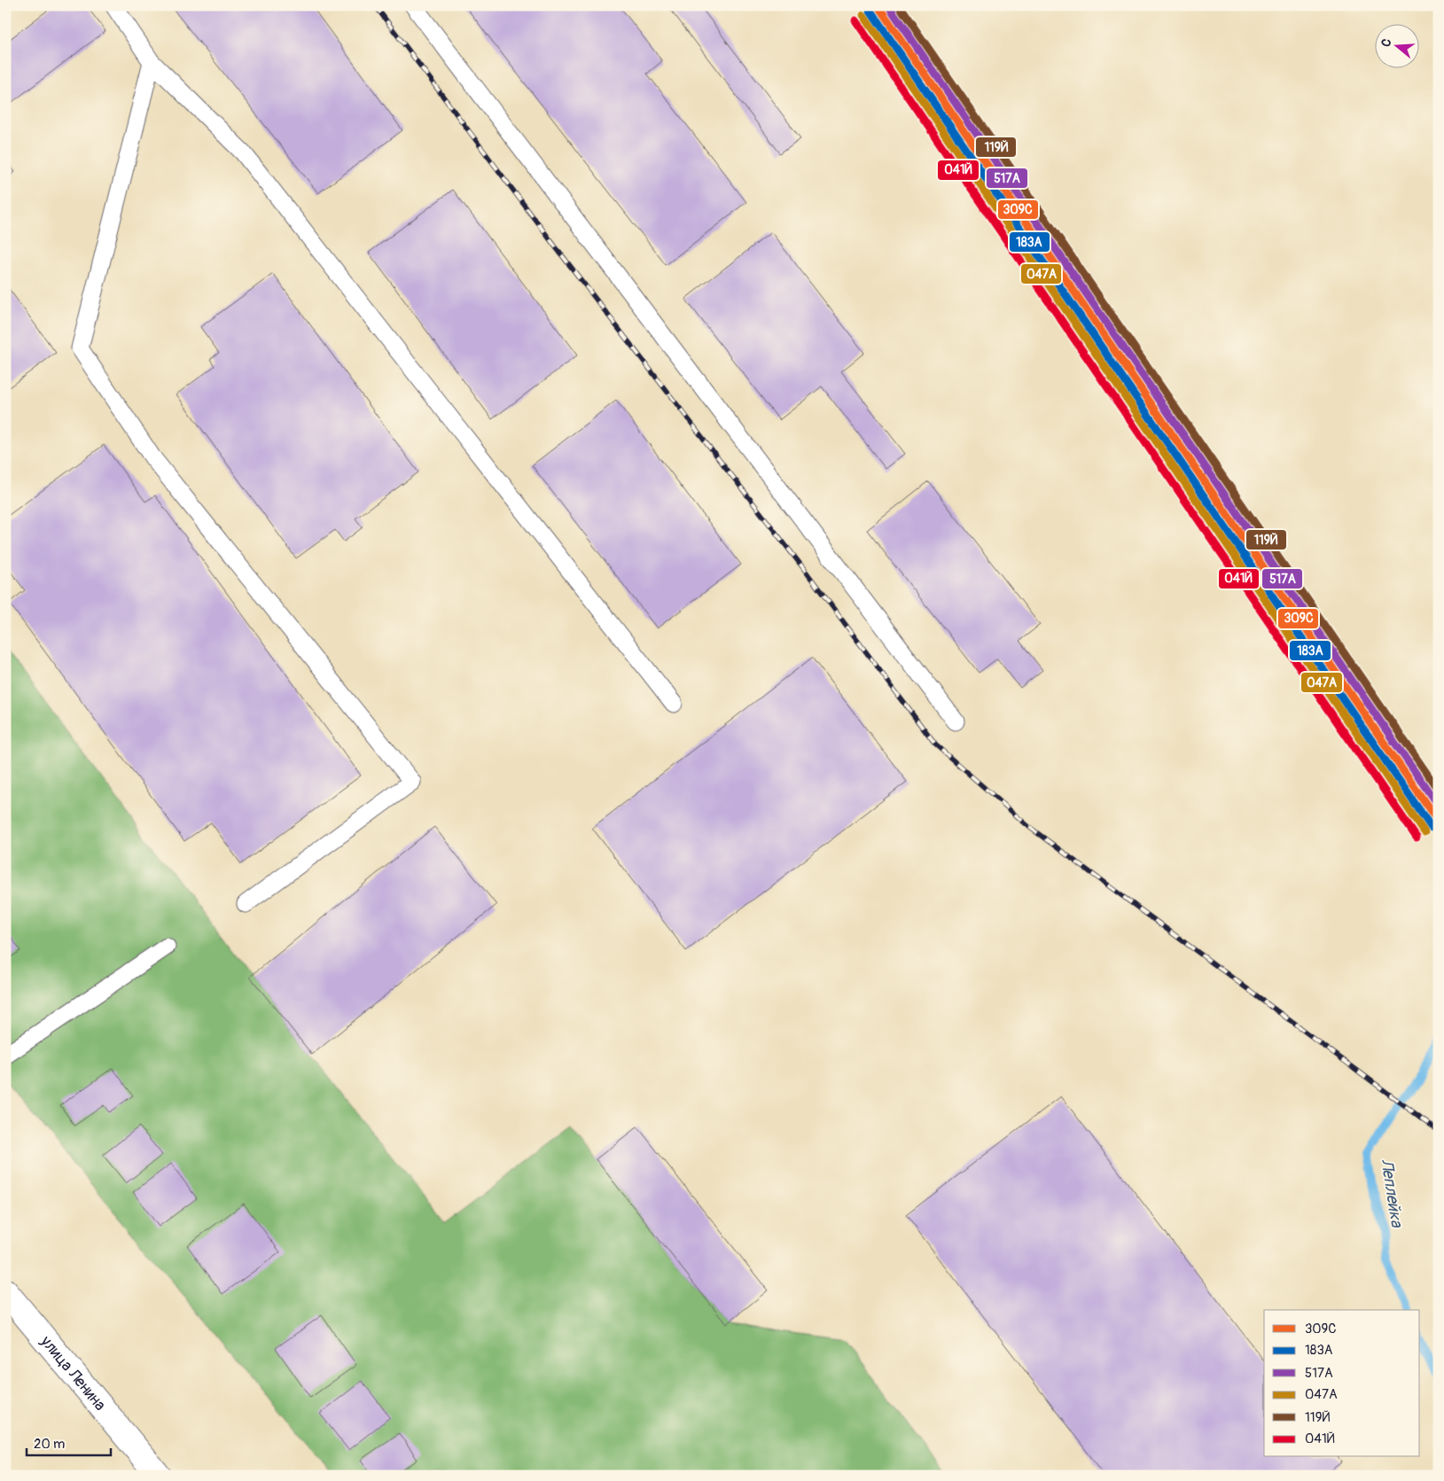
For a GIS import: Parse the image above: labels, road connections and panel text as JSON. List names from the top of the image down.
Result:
{
  "streets": {
    "main road": ["улица Ленина"]
  },
  "water": ["Леплейка"],
  "lines": [
    "transit line 309С",
    "transit line 517А",
    "transit line 119Й",
    "transit line 183А",
    "transit line 047А",
    "transit line 041Й"
  ],
  "legend": [
    "309С",
    "183А",
    "517А",
    "047А",
    "119Й",
    "041Й"
  ],
  "scale_bar": "20 m",
  "north": "left"
}
